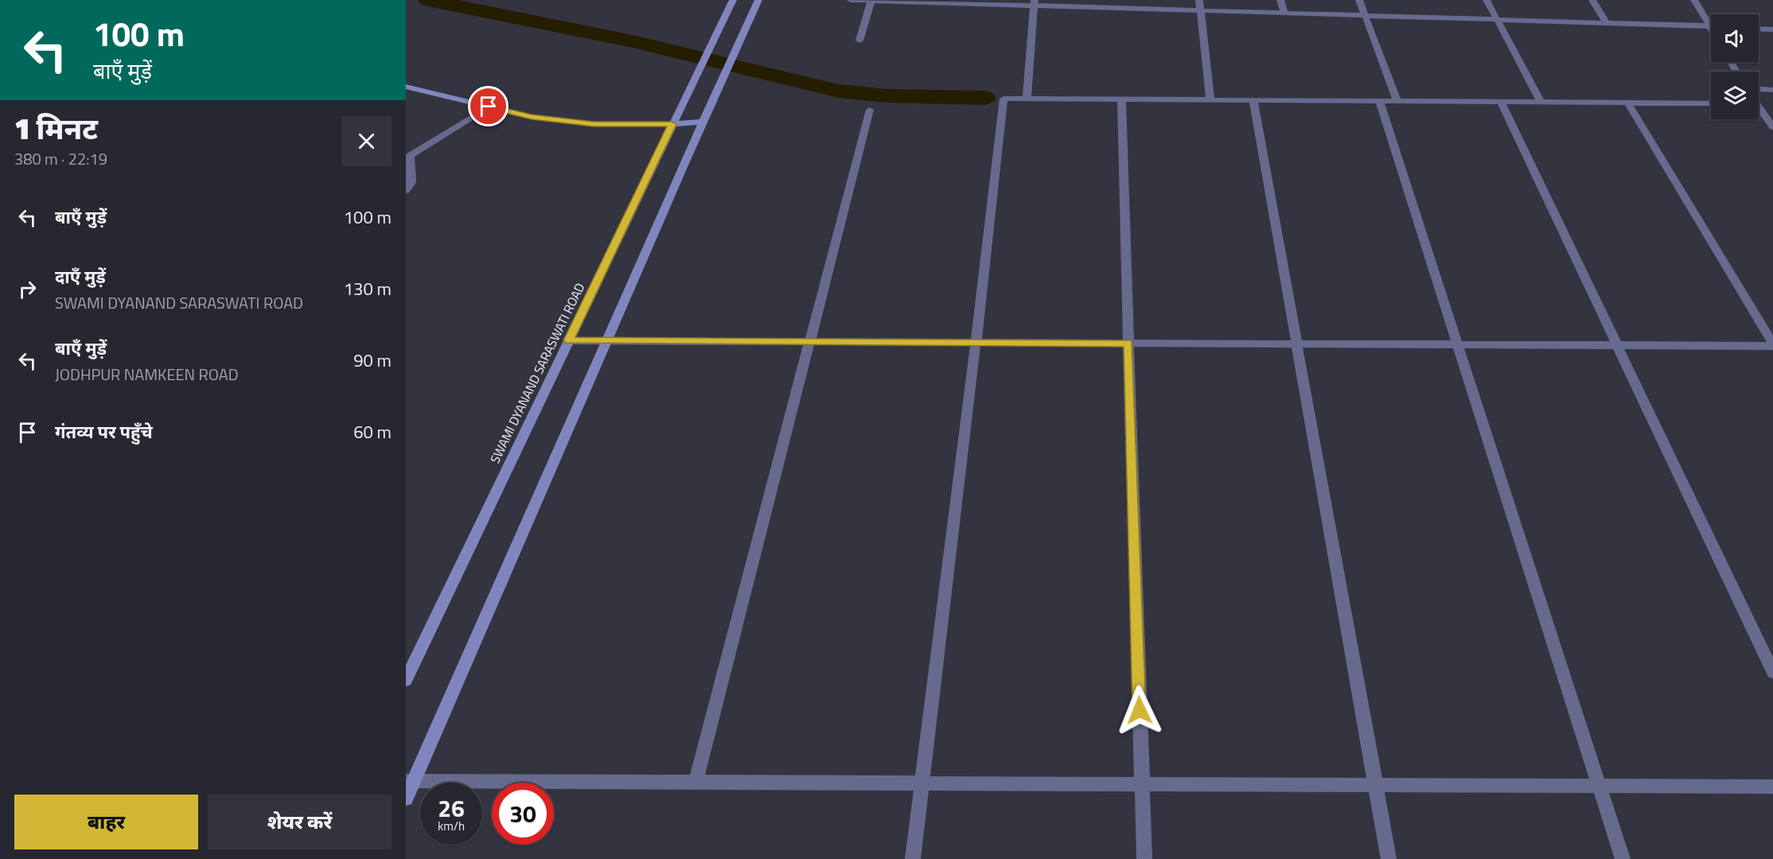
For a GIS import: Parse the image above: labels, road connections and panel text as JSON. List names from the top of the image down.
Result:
{
  "streets": {
    "street": ["SWAMI DYANAND SARASWATI ROAD"]
  },
  "page": {
    "turn": ["100 m", "बाएँ मुड़ें"],
    "heading": ["1 मिनट", "380 m · 22:19"],
    "list": [
      {
        "name": "बाएँ मुड़ें",
        "value": "100 m"
      },
      {
        "name": "दाएँ मुड़ें",
        "note": "SWAMI DYANAND SARASWATI ROAD",
        "value": "130 m"
      },
      {
        "name": "बाएँ मुड़ें",
        "note": "JODHPUR NAMKEEN ROAD",
        "value": "90 m"
      },
      {
        "name": "गंतव्य पर पहुँचे",
        "value": "60 m"
      }
    ],
    "speed": "26 km/h",
    "limit": "30",
    "buttons": ["बाहर", "शेयर करें"]
  }
}
